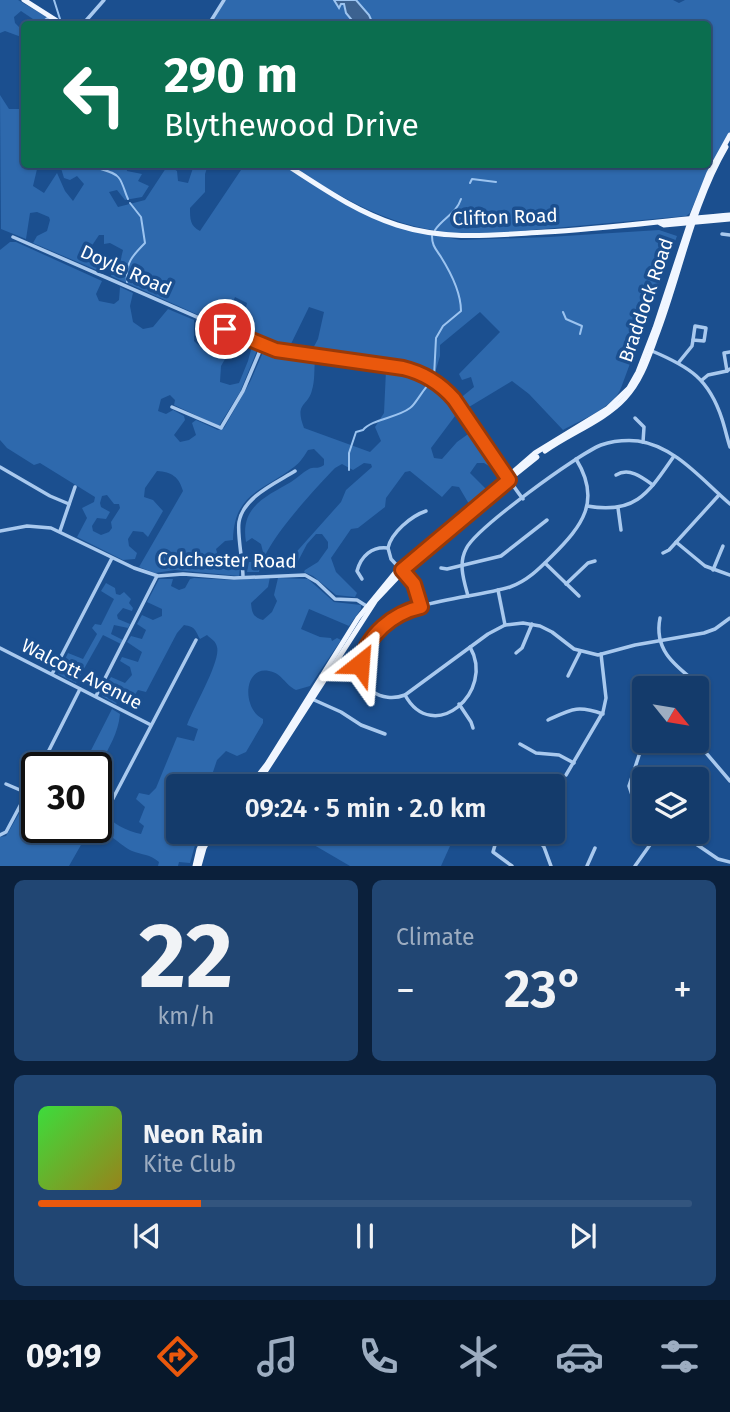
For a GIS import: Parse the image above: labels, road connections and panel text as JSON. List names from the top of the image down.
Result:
{
  "streets": {
    "main road": ["Clifton Road", "Braddock Road"],
    "street": ["Doyle Road", "Colchester Road", "Walcott Avenue"]
  },
  "crossings": [
    ["Clifton Road", "Braddock Road"],
    ["Doyle Road", "Braddock Road"],
    ["Braddock Road", "Colchester Road"]
  ],
  "north": "bottom right",
  "page": {
    "turn": ["290 m", "Blythewood Drive"],
    "limit": "30",
    "trip": "09:24 · 5 min · 2.0 km",
    "tile": [
      ["22", "km/h"],
      "Climate"
    ],
    "heat": ["−", "23°", "+"],
    "song": ["Neon Rain", "Kite Club"],
    "tabs": "09:19"
  }
}
